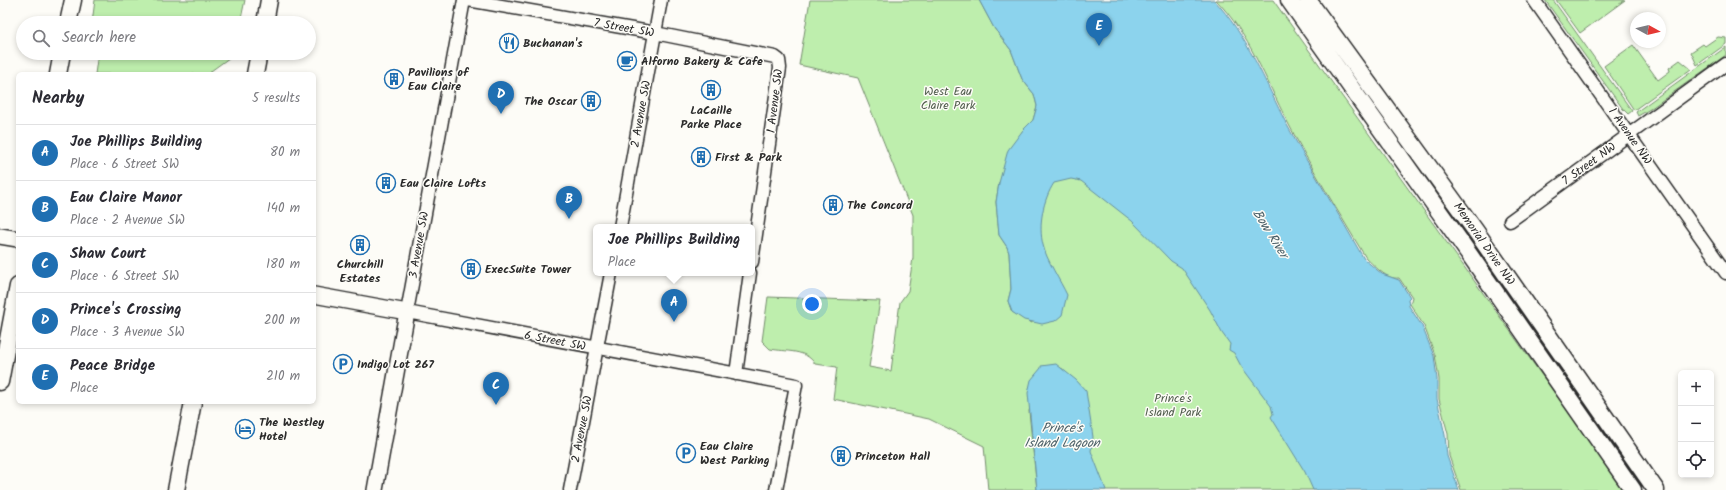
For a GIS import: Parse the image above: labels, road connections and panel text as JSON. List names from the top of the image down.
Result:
{
  "streets": {
    "main road": ["Memorial Drive NW"],
    "street": [
      "7 Street SW",
      "1 Avenue SW",
      "2 Avenue SW",
      "1 Avenue NW",
      "7 Street NW",
      "3 Avenue SW",
      "6 Street SW"
    ]
  },
  "crossings": [
    ["7 Street SW", "1 Avenue SW"],
    ["7 Street SW", "2 Avenue SW"],
    ["2 Avenue SW", "6 Street SW"],
    ["1 Avenue NW", "7 Street NW"],
    ["3 Avenue SW", "6 Street SW"]
  ],
  "water": ["Bow River", "Prince's Island Lagoon"],
  "parks": ["West Eau Claire Park", "Prince's Island Park"],
  "places": {
    "restaurant": ["Buchanan's"],
    "cafe": ["Alforno Bakery & Cafe"],
    "building": [
      "Pavilions of Eau Claire",
      "LaCaille Parke Place",
      "The Oscar",
      "First & Park",
      "Eau Claire Lofts",
      "The Concord",
      "Churchill Estates",
      "ExecSuite Tower",
      "Princeton Hall"
    ],
    "parking": ["Indigo Lot 267", "Eau Claire West Parking"],
    "hotel": ["The Westley Hotel"]
  },
  "north": "right",
  "page": {
    "pins": [
      "E",
      "D",
      "B",
      "A",
      "C"
    ],
    "search": "Search here",
    "heading": ["Nearby", "5 results"],
    "list": [
      {
        "mark": "A",
        "name": "Joe Phillips Building",
        "note": "Place · 6 Street SW",
        "value": "80 m"
      },
      {
        "mark": "B",
        "name": "Eau Claire Manor",
        "note": "Place · 2 Avenue SW",
        "value": "140 m"
      },
      {
        "mark": "C",
        "name": "Shaw Court",
        "note": "Place · 6 Street SW",
        "value": "180 m"
      },
      {
        "mark": "D",
        "name": "Prince's Crossing",
        "note": "Place · 3 Avenue SW",
        "value": "200 m"
      },
      {
        "mark": "E",
        "name": "Peace Bridge",
        "note": "Place",
        "value": "210 m"
      }
    ],
    "popup": ["Joe Phillips Building", "Place"],
    "map_buttons": ["+", "−"]
  }
}
